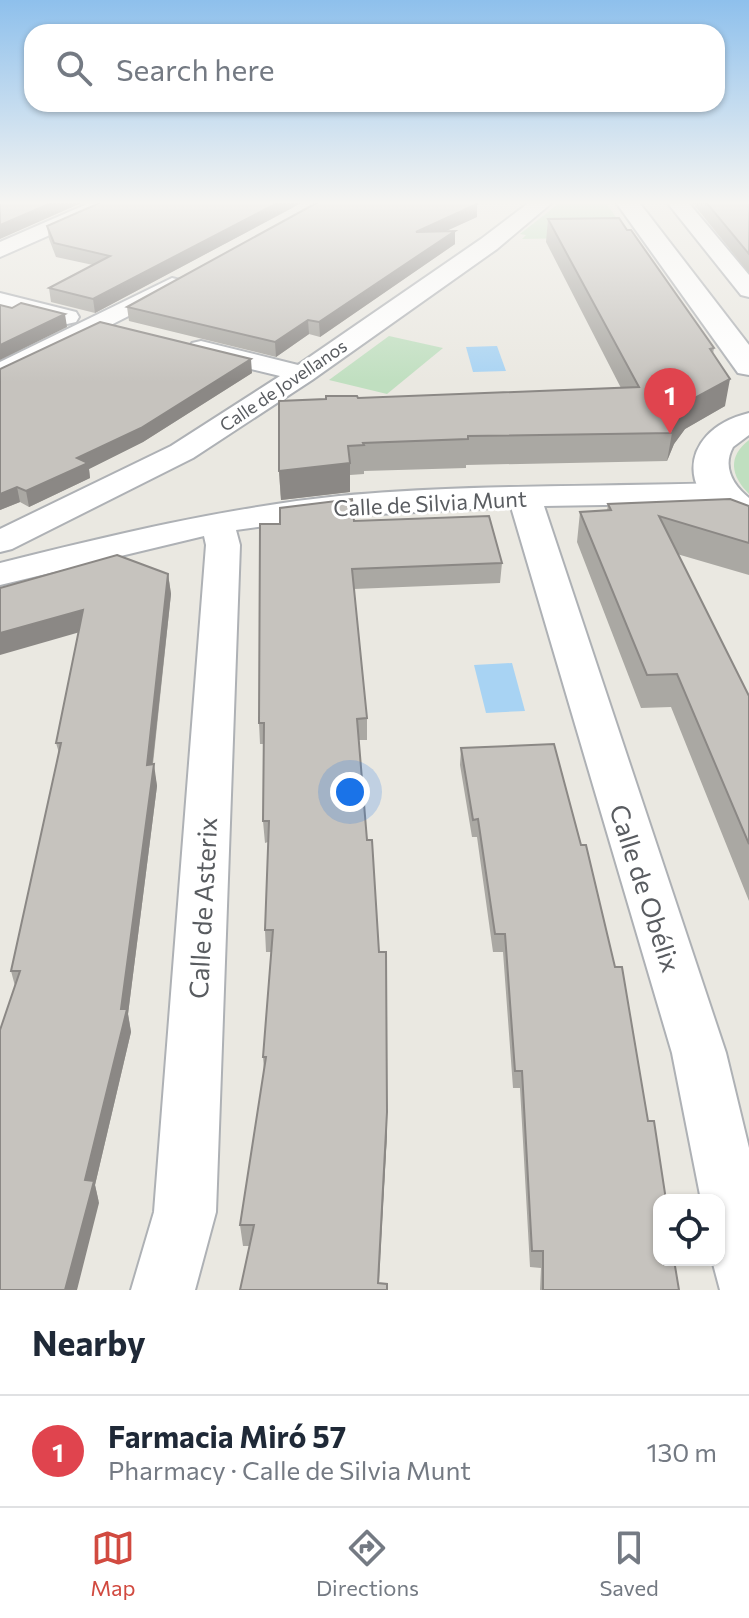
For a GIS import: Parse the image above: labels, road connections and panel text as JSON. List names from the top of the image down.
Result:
{
  "streets": {
    "street": [
      "Calle de Jovellanos",
      "Calle de Silvia Munt",
      "Calle de Obélix",
      "Calle de Asterix"
    ]
  },
  "crossings": [
    ["Calle de Jovellanos", "Calle de Silvia Munt"],
    ["Calle de Silvia Munt", "Calle de Obélix"],
    ["Calle de Silvia Munt", "Calle de Asterix"]
  ],
  "page": {
    "search": "Search here",
    "pins": "1",
    "heading": "Nearby",
    "list": [
      {
        "mark": "1",
        "name": "Farmacia Miró 57",
        "note": "Pharmacy · Calle de Silvia Munt",
        "value": "130 m"
      }
    ],
    "nav": ["Map", "Directions", "Saved"]
  }
}
